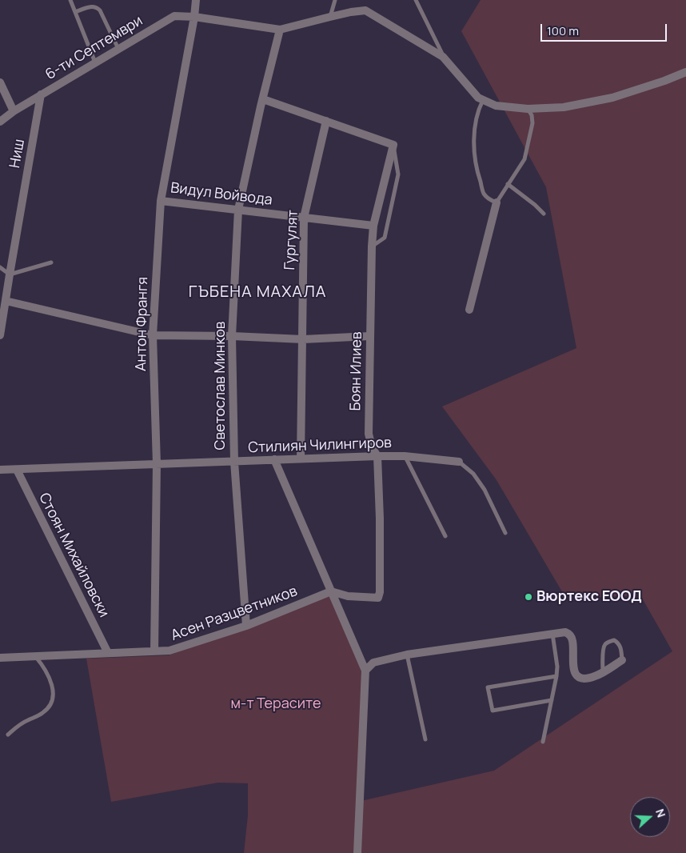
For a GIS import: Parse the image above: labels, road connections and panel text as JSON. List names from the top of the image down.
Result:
{
  "streets": {
    "street": [
      "6-ти Септември",
      "Ниш",
      "Видул Войвода",
      "Гургулят",
      "Антон Франгя",
      "Боян Илиев",
      "Светослав Минков",
      "Стилиян Чилингиров",
      "Стоян Михайловски",
      "Асен Разцветников"
    ]
  },
  "crossings": [
    ["6-ти Септември", "Ниш"],
    ["6-ти Септември", "Антон Франгя"],
    ["6-ти Септември", "Светослав Минков"],
    ["Видул Войвода", "Гургулят"],
    ["Видул Войвода", "Антон Франгя"],
    ["Видул Войвода", "Боян Илиев"],
    ["Видул Войвода", "Светослав Минков"],
    ["Гургулят", "Стилиян Чилингиров"],
    ["Антон Франгя", "Стилиян Чилингиров"],
    ["Антон Франгя", "Асен Разцветников"],
    ["Боян Илиев", "Стилиян Чилингиров"],
    ["Боян Илиев", "Асен Разцветников"],
    ["Светослав Минков", "Стилиян Чилингиров"],
    ["Светослав Минков", "Асен Разцветников"],
    ["Стилиян Чилингиров", "Стоян Михайловски"],
    ["Стоян Михайловски", "Асен Разцветников"]
  ],
  "districts": ["ГЪБЕНА МАХАЛА"],
  "parks": ["м-т Терасите"],
  "places": ["Вюртекс ЕООД"],
  "scale_bar": "100 m",
  "north": "right"
}
